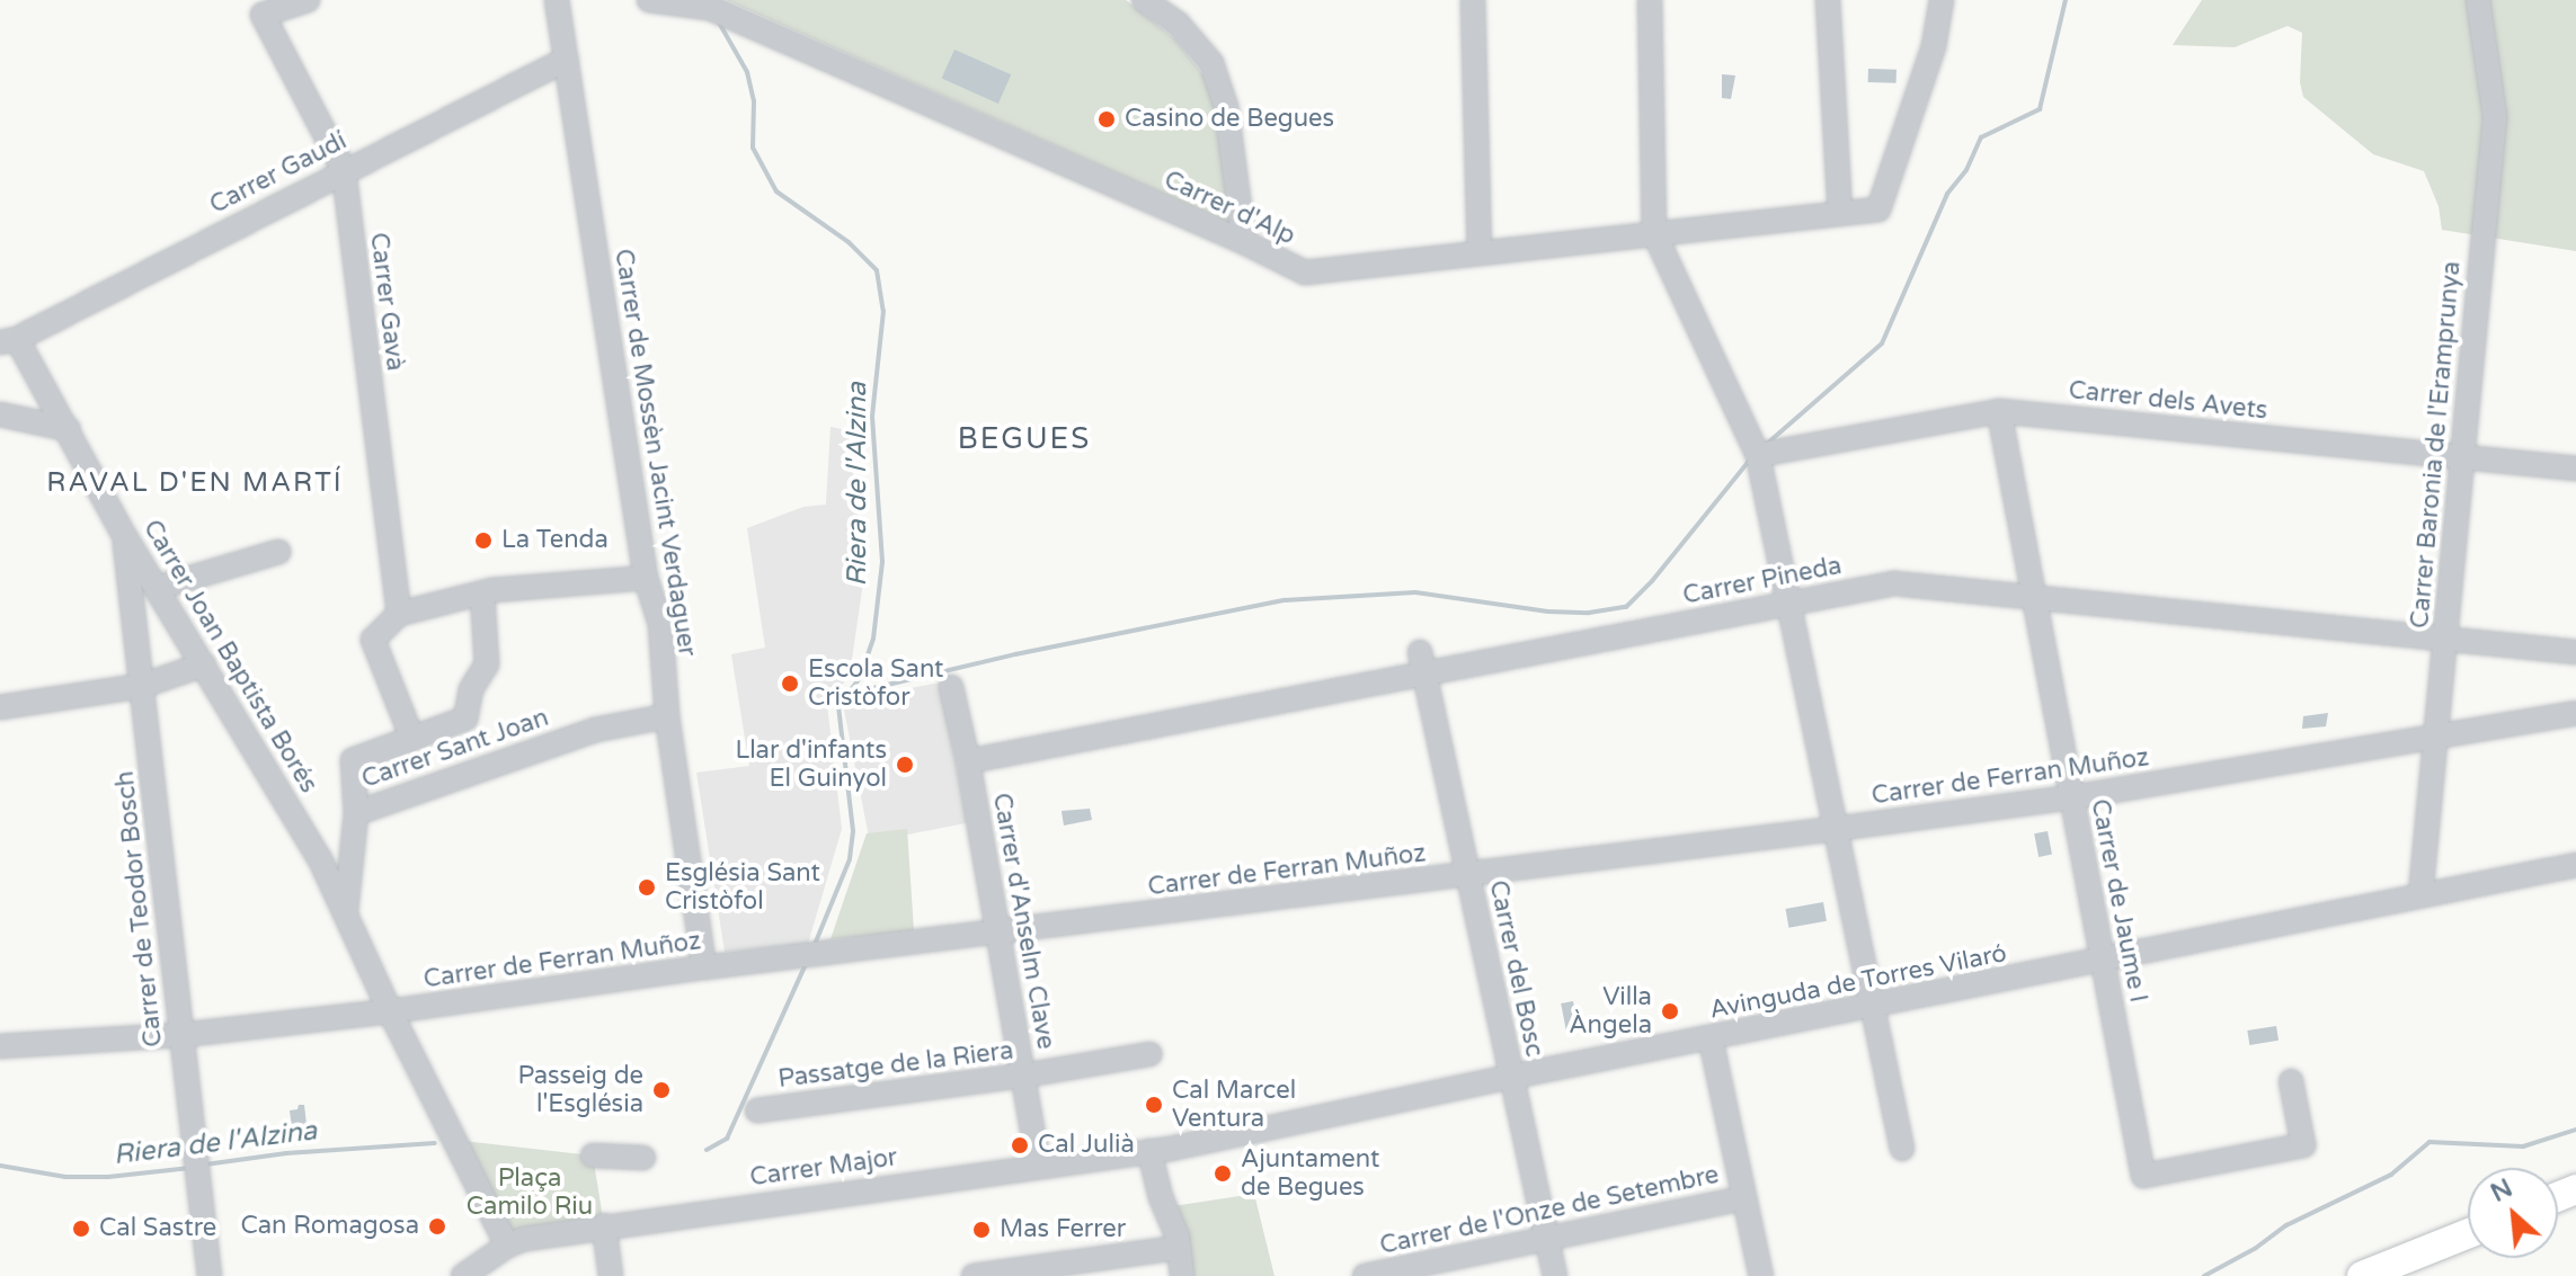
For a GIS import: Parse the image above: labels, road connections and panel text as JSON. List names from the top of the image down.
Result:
{
  "streets": {
    "street": [
      "Carrer Gaudí",
      "Carrer d'Alp",
      "Carrer Gavà",
      "Carrer dels Avets",
      "Carrer Baronia de l'Eramprunya",
      "Carrer de Mossèn Jacint Verdaguer",
      "Carrer Pineda",
      "Carrer Joan Baptista Borés",
      "Carrer Sant Joan",
      "Carrer de Ferran Muñoz",
      "Carrer de Jaume I",
      "Carrer de Teodor Bosch",
      "Carrer d'Anselm Clave",
      "Carrer del Bosc",
      "Avinguda de Torres Vilaró",
      "Passatge de la Riera",
      "Carrer Major",
      "Carrer de l'Onze de Setembre"
    ]
  },
  "crossings": [
    ["Carrer Gaudí", "Carrer Gavà"],
    ["Carrer Gaudí", "Carrer de Mossèn Jacint Verdaguer"],
    ["Carrer Gaudí", "Carrer Joan Baptista Borés"],
    ["Carrer dels Avets", "Carrer Baronia de l'Eramprunya"],
    ["Carrer dels Avets", "Carrer de Jaume I"],
    ["Carrer Baronia de l'Eramprunya", "Carrer Pineda"],
    ["Carrer Baronia de l'Eramprunya", "Carrer de Ferran Muñoz"],
    ["Carrer Baronia de l'Eramprunya", "Avinguda de Torres Vilaró"],
    ["Carrer de Mossèn Jacint Verdaguer", "Carrer Sant Joan"],
    ["Carrer de Mossèn Jacint Verdaguer", "Carrer de Ferran Muñoz"],
    ["Carrer Pineda", "Carrer de Jaume I"],
    ["Carrer Pineda", "Carrer d'Anselm Clave"],
    ["Carrer Pineda", "Carrer del Bosc"],
    ["Carrer Joan Baptista Borés", "Carrer Sant Joan"],
    ["Carrer Joan Baptista Borés", "Carrer de Ferran Muñoz"],
    ["Carrer Joan Baptista Borés", "Carrer de Teodor Bosch"],
    ["Carrer Joan Baptista Borés", "Carrer Major"],
    ["Carrer de Ferran Muñoz", "Carrer de Jaume I"],
    ["Carrer de Ferran Muñoz", "Carrer de Teodor Bosch"],
    ["Carrer de Ferran Muñoz", "Carrer d'Anselm Clave"],
    ["Carrer de Ferran Muñoz", "Carrer del Bosc"],
    ["Carrer de Jaume I", "Avinguda de Torres Vilaró"],
    ["Carrer d'Anselm Clave", "Passatge de la Riera"],
    ["Carrer d'Anselm Clave", "Carrer Major"],
    ["Carrer del Bosc", "Avinguda de Torres Vilaró"],
    ["Carrer del Bosc", "Carrer de l'Onze de Setembre"],
    ["Avinguda de Torres Vilaró", "Carrer Major"]
  ],
  "districts": ["BEGUES", "RAVAL D'EN MARTÍ"],
  "water": ["Riera de l'Alzina"],
  "parks": ["Plaça Camilo Riu"],
  "places": [
    "Casino de Begues",
    "La Tenda",
    "Escola Sant Cristòfor",
    "Llar d'infants El Guinyol",
    "Església Sant Cristòfol",
    "Villa Àngela",
    "Passeig de l'Església",
    "Cal Marcel Ventura",
    "Cal Julià",
    "Ajuntament de Begues",
    "Can Romagosa",
    "Cal Sastre",
    "Mas Ferrer"
  ],
  "north": "top left"
}
